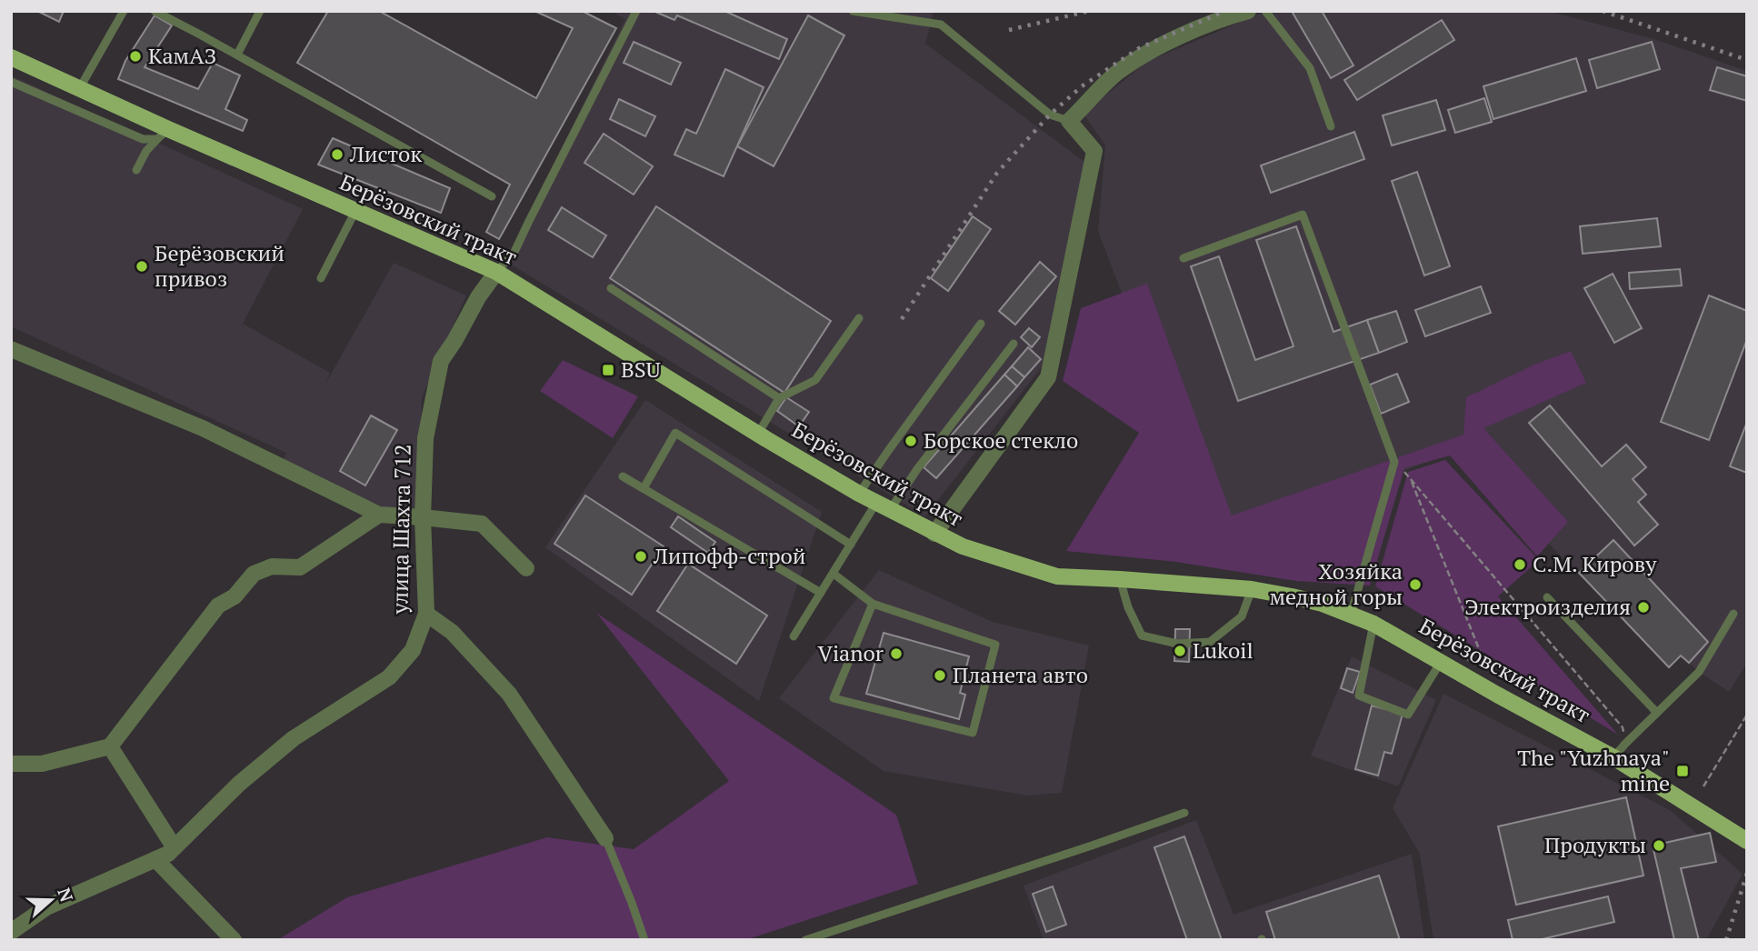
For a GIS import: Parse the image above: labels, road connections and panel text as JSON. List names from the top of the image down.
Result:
{
  "streets": {
    "main road": ["Берёзовский тракт"],
    "street": ["улица Шахта 712"]
  },
  "crossings": [
    ["Берёзовский тракт", "улица Шахта 712"]
  ],
  "places": {
    "other": [
      "КамАЗ",
      "Листок",
      "Берёзовский привоз",
      "Борское стекло",
      "Липофф-строй",
      "С.М. Кирову",
      "Хозяйка медной горы",
      "Электроизделия",
      "Lukoil",
      "Vianor",
      "Планета авто",
      "Продукты"
    ],
    "transit": ["BSU", "The \"Yuzhnaya\" mine"]
  },
  "north": "right"
}
